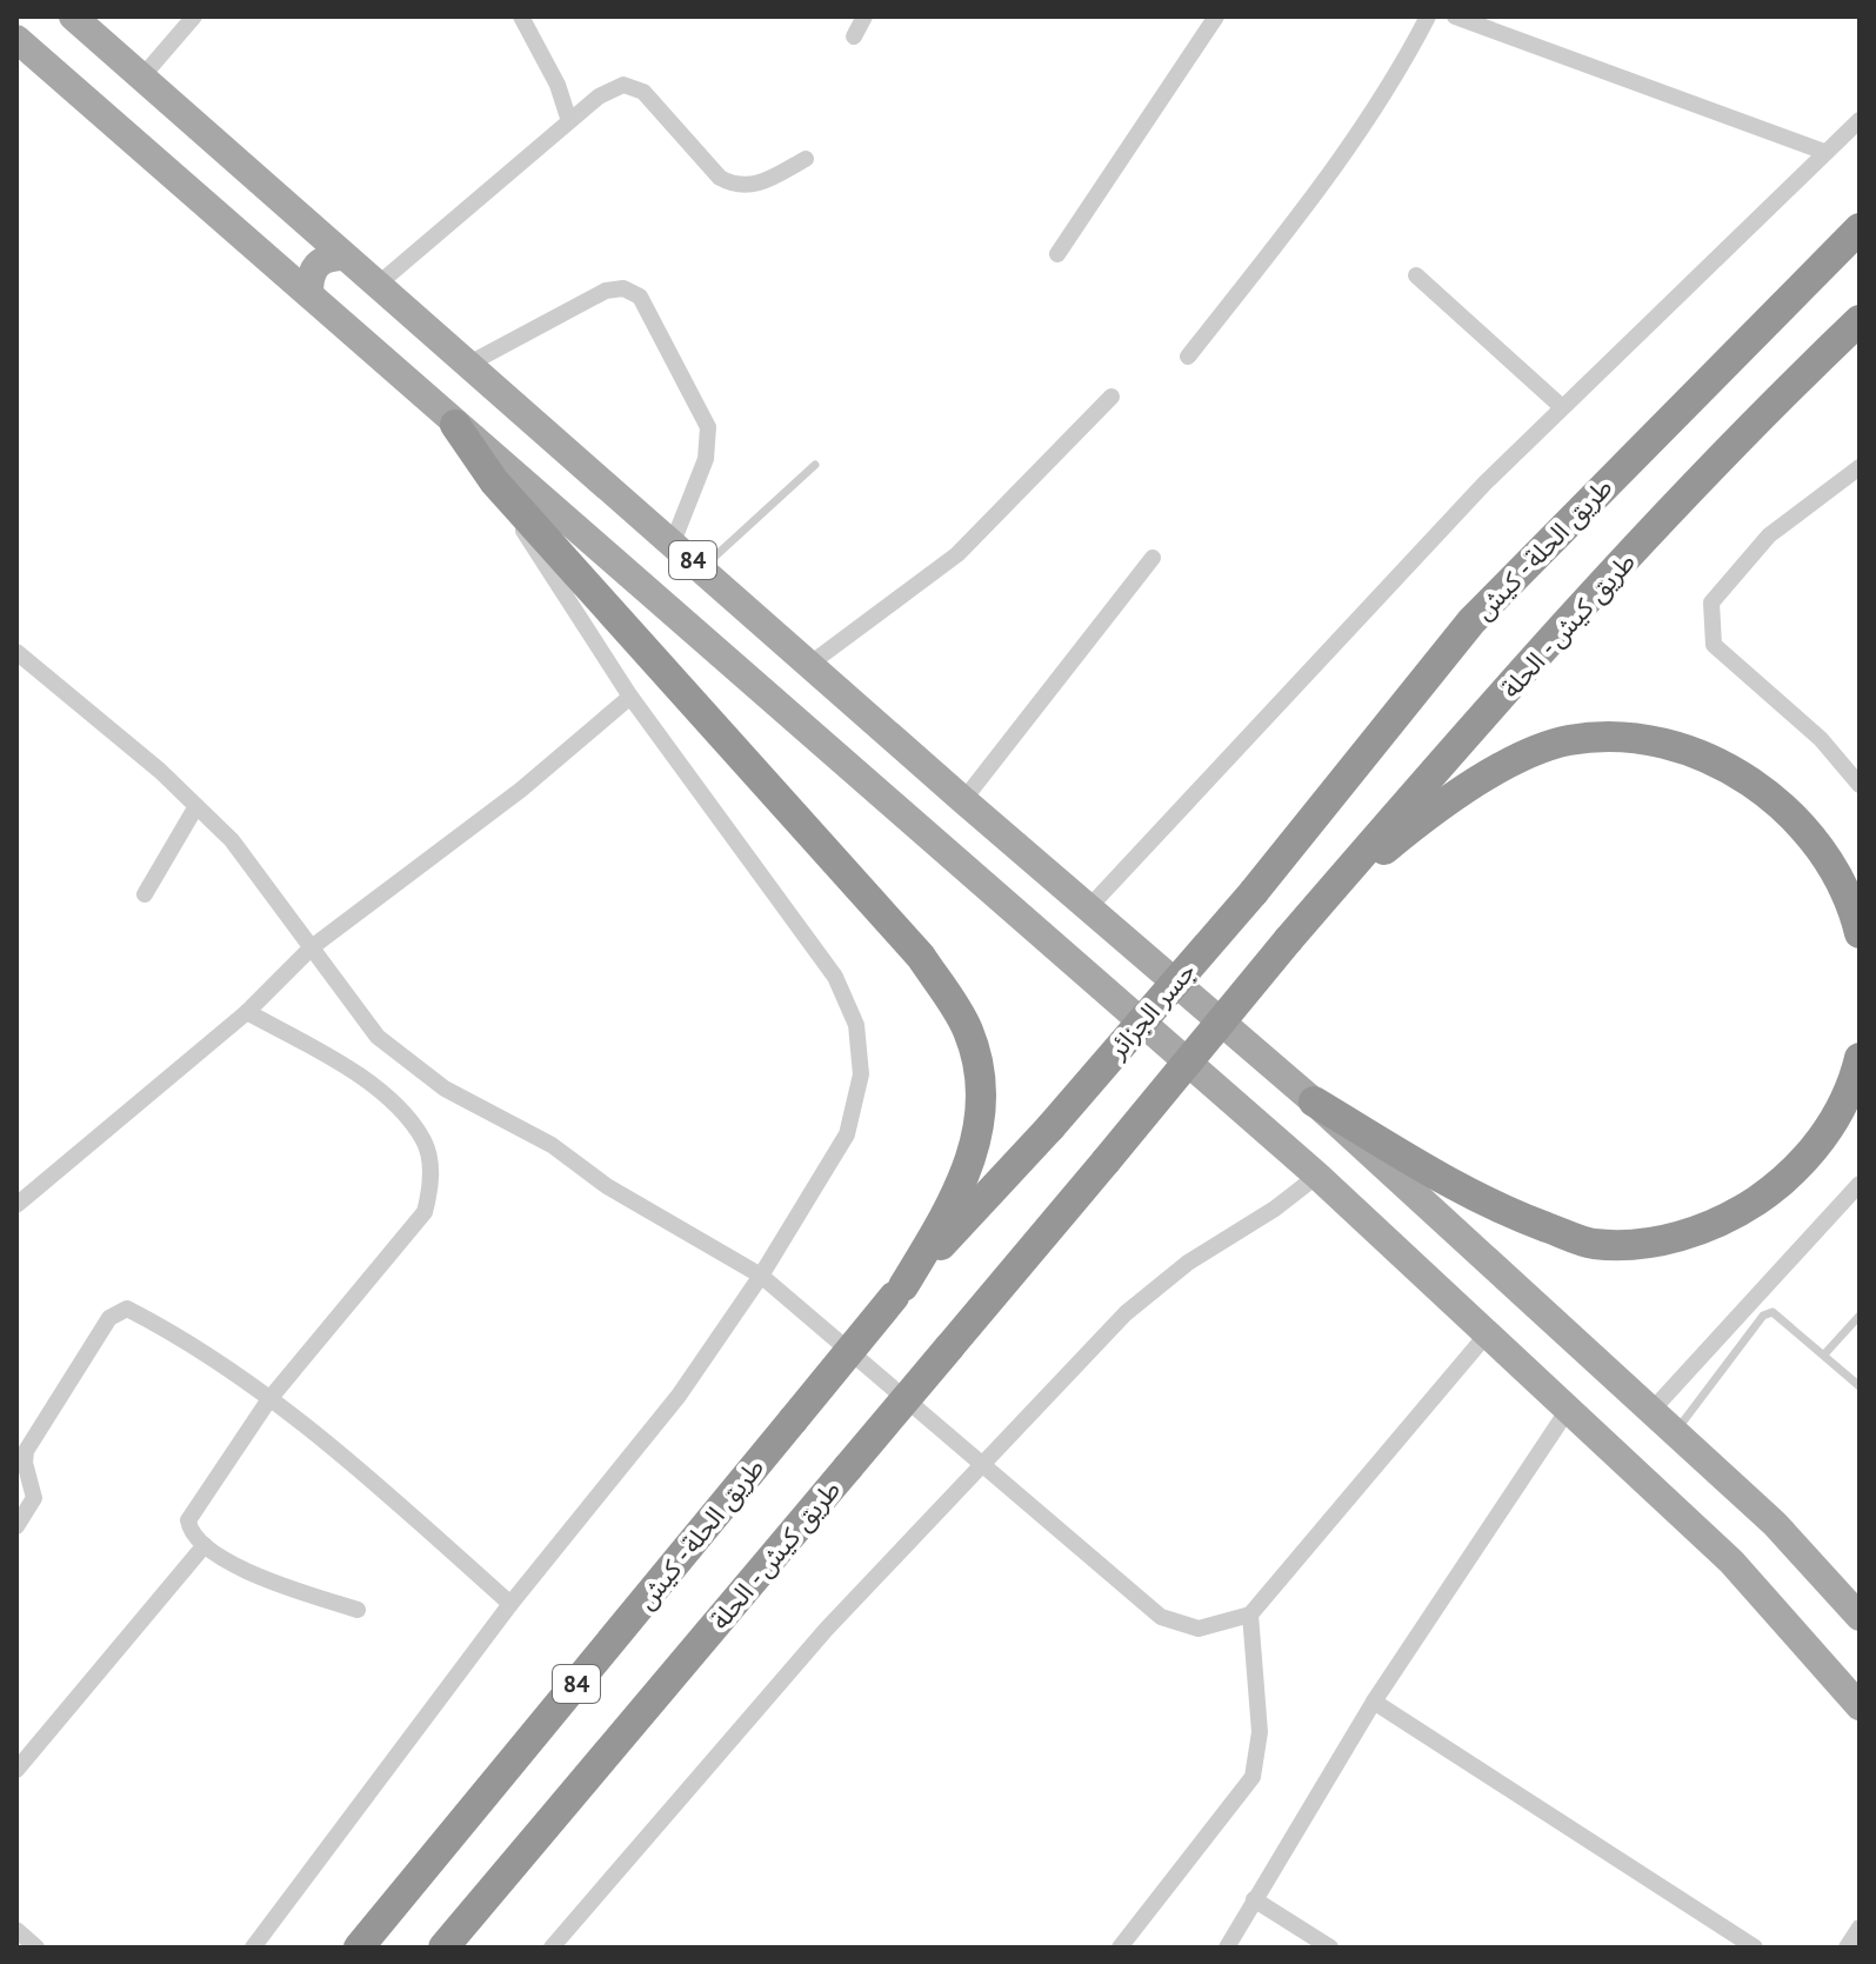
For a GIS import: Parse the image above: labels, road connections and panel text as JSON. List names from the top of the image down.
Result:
{
  "streets": {
    "highway": [
      "طريق الحلة - كيش",
      "84",
      "طريق كيش - الحلة",
      "جسر الجزائر"
    ]
  },
  "crossings": [
    ["طريق الحلة - كيش", "جسر الجزائر"]
  ]
}
